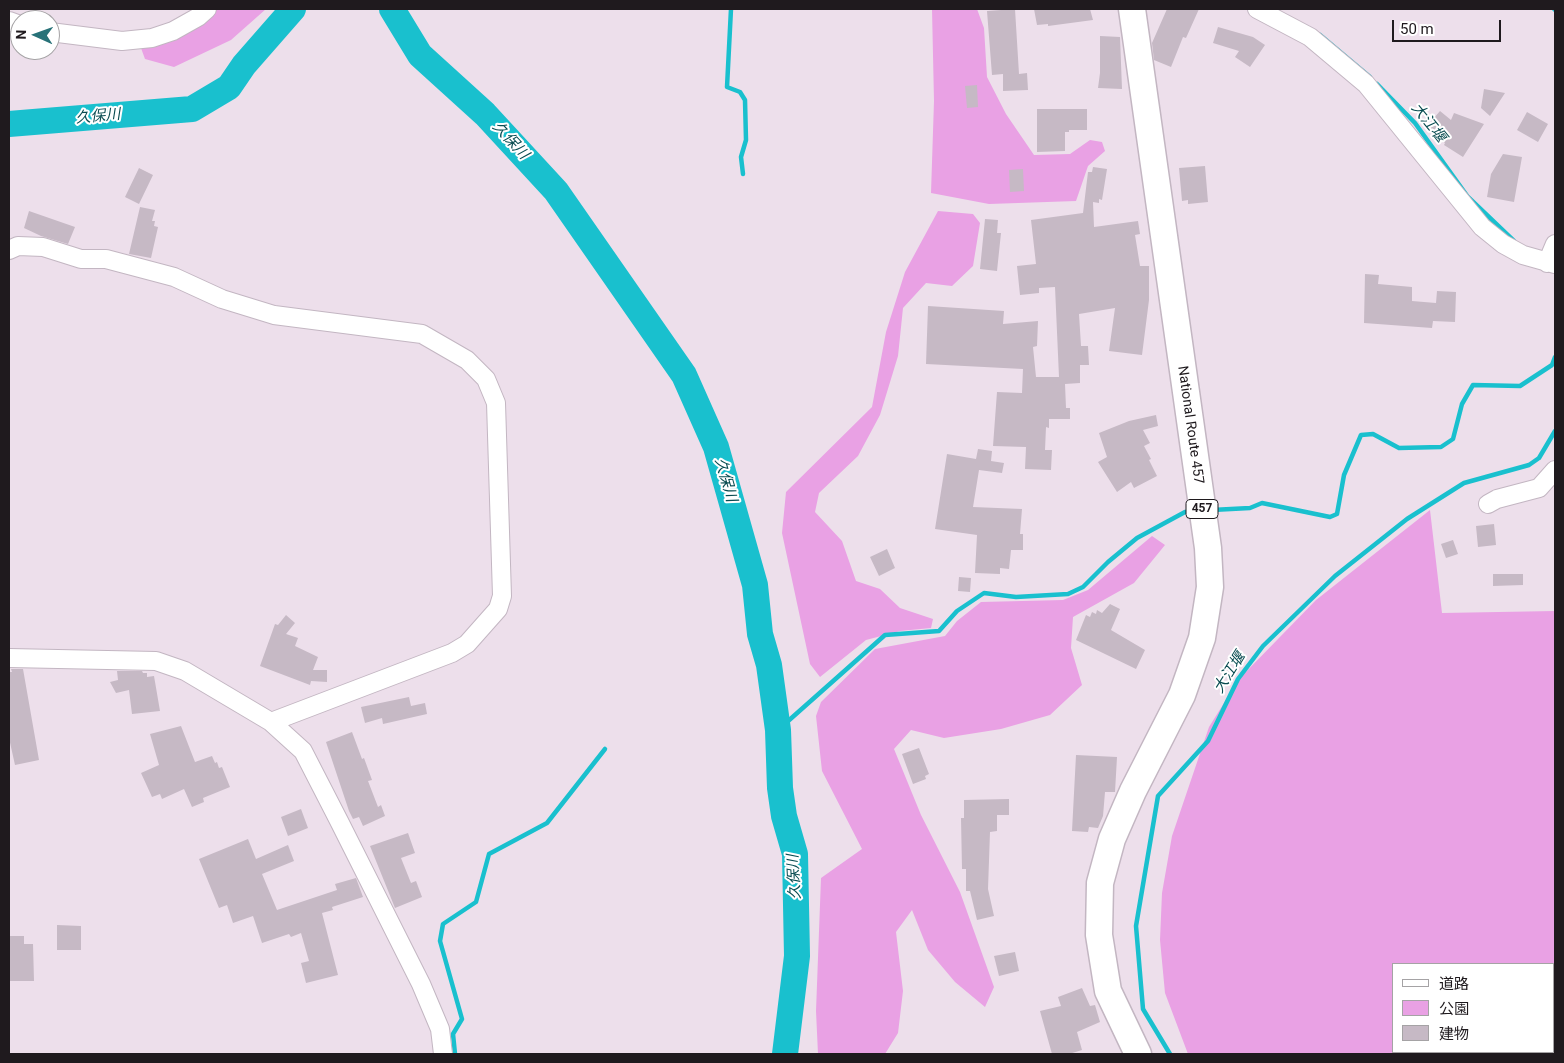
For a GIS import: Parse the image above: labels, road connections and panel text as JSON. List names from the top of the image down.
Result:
{
  "streets": {
    "highway": ["National Route 457", "457"]
  },
  "water": ["久保川", "大江堰"],
  "legend": ["道路", "公園", "建物"],
  "scale_bar": "50 m",
  "north": "left"
}
